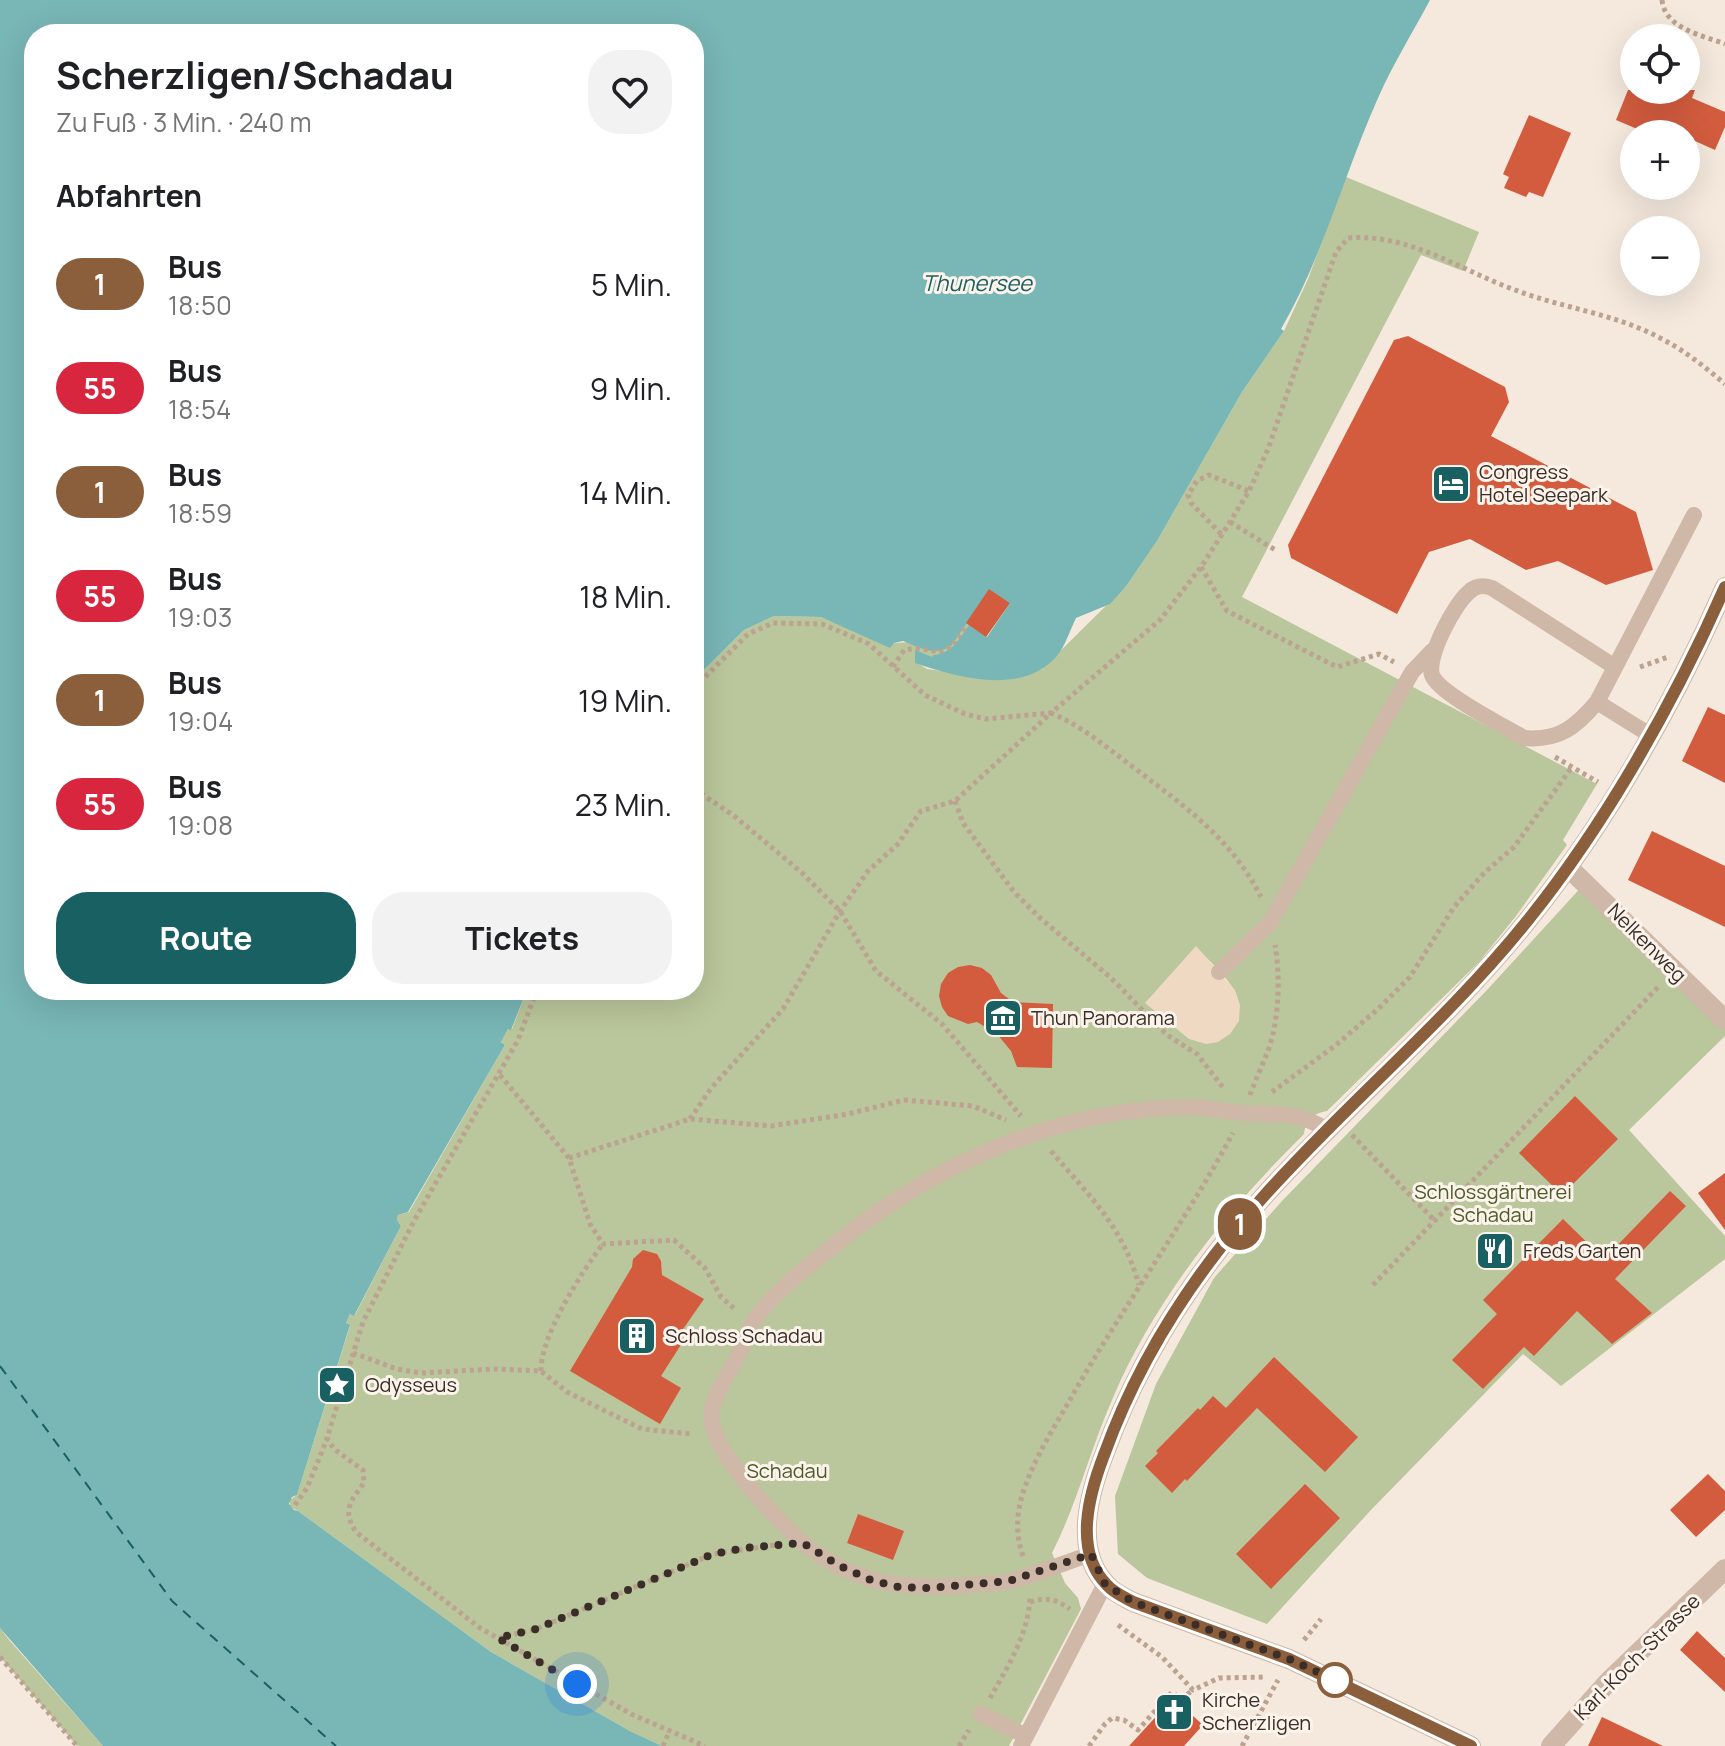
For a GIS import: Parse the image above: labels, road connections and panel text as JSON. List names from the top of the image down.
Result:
{
  "streets": {
    "street": ["Nelkenweg", "Karl-Koch-Strasse"]
  },
  "water": ["Thunersee"],
  "parks": ["Schlossgärtnerei Schadau", "Schadau"],
  "places": {
    "hotel": ["Congress Hotel Seepark"],
    "museum": ["Thun Panorama"],
    "restaurant": ["Freds Garten"],
    "building": ["Schloss Schadau"],
    "place": ["Odysseus"],
    "church": ["Kirche Scherzligen"]
  },
  "lines": ["bus line 1"],
  "page": {
    "on_map": "1",
    "map_buttons": ["+", "−"],
    "heading": [
      ["Scherzligen/Schadau", "Zu Fuß · 3 Min. · 240 m"],
      "Abfahrten"
    ],
    "list": [
      {
        "mark": "1",
        "name": "Bus",
        "note": "18:50",
        "value": "5 Min."
      },
      {
        "mark": "55",
        "name": "Bus",
        "note": "18:54",
        "value": "9 Min."
      },
      {
        "mark": "1",
        "name": "Bus",
        "note": "18:59",
        "value": "14 Min."
      },
      {
        "mark": "55",
        "name": "Bus",
        "note": "19:03",
        "value": "18 Min."
      },
      {
        "mark": "1",
        "name": "Bus",
        "note": "19:04",
        "value": "19 Min."
      },
      {
        "mark": "55",
        "name": "Bus",
        "note": "19:08",
        "value": "23 Min."
      }
    ],
    "buttons": ["Route", "Tickets"]
  }
}
